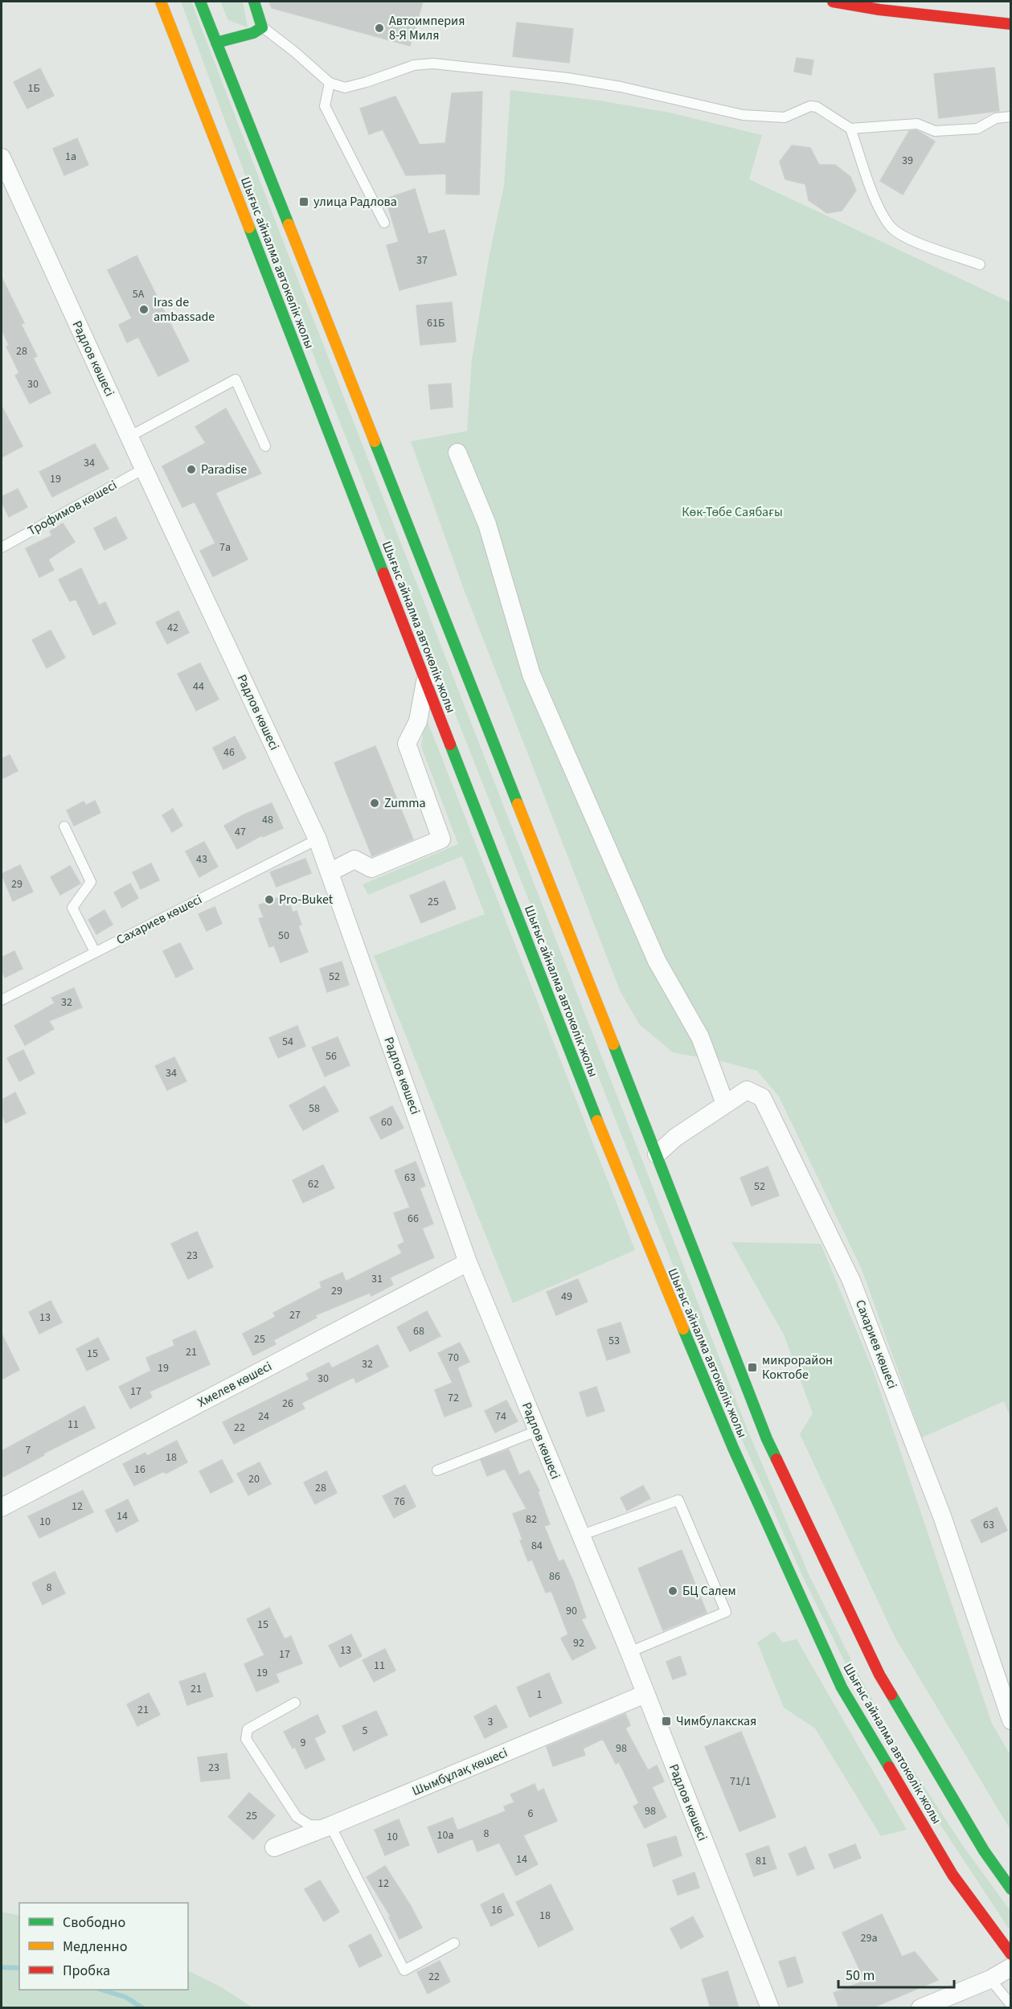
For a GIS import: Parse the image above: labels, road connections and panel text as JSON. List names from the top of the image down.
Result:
{
  "streets": {
    "main road": ["Шығыс айналма автокөлік жолы"],
    "street": [
      "Радлов көшесі",
      "Сахариев көшесі",
      "Хмелев көшесі",
      "Шымбұлақ көшесі"
    ],
    "lane": ["Трофимов көшесі"]
  },
  "crossings": [
    ["Радлов көшесі", "Трофимов көшесі"],
    ["Радлов көшесі", "Сахариев көшесі"],
    ["Радлов көшесі", "Хмелев көшесі"],
    ["Радлов көшесі", "Шымбұлақ көшесі"]
  ],
  "parks": ["Көк-Төбе Саябағы"],
  "places": {
    "other": [
      "Автоимперия 8-Я Миля",
      "Iras de ambassade",
      "Paradise",
      "Zumma",
      "Pro-Buket",
      "БЦ Салем"
    ],
    "transit": ["улица Радлова", "микрорайон Коктобе", "Чимбулакская"]
  },
  "house_numbers": [
    "1Б",
    "1а",
    "39",
    "37",
    "5А",
    "61Б",
    "28",
    "30",
    "34",
    "19",
    "7а",
    "42",
    "44",
    "46",
    "48",
    "47",
    "43",
    "29",
    "25",
    "50",
    "52",
    "32",
    "54",
    "56",
    "34",
    "58",
    "60",
    "63",
    "62",
    "52",
    "66",
    "23",
    "31",
    "29",
    "49",
    "27",
    "13",
    "68",
    "25",
    "53",
    "21",
    "15",
    "70",
    "32",
    "19",
    "30",
    "17",
    "72",
    "26",
    "24",
    "74",
    "11",
    "22",
    "7",
    "18",
    "16",
    "20",
    "28",
    "76",
    "12",
    "14",
    "82",
    "10",
    "63",
    "84",
    "86",
    "8",
    "90",
    "15",
    "92",
    "13",
    "17",
    "11",
    "19",
    "21",
    "1",
    "21",
    "3",
    "5",
    "9",
    "98",
    "23",
    "71/1",
    "98",
    "6",
    "25",
    "8",
    "10а",
    "10",
    "14",
    "81",
    "12",
    "16",
    "18",
    "29а",
    "22"
  ],
  "legend": ["Свободно", "Медленно", "Пробка"],
  "scale_bar": "50 m"
}
